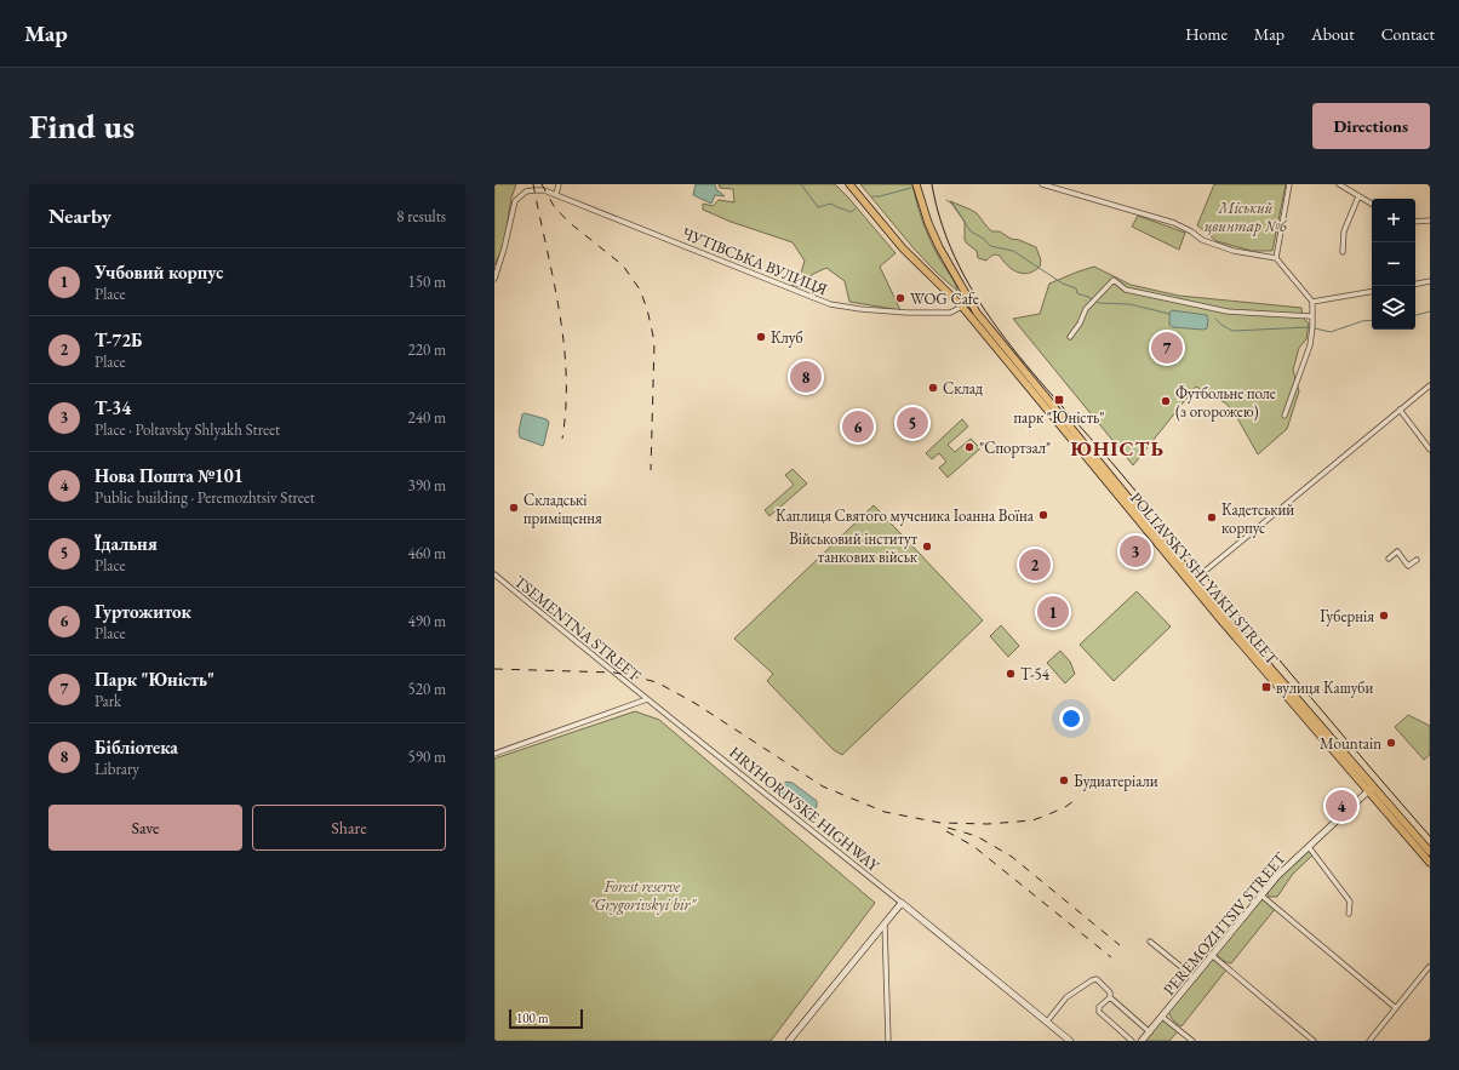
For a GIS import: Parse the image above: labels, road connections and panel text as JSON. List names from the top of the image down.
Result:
{
  "streets": {
    "main road": ["POLTAVSKY SHLYAKH STREET"],
    "street": [
      "ЧУТІВСЬКА ВУЛИЦЯ",
      "TSEMENTNA STREET",
      "HRYHORIVSKE HIGHWAY",
      "PEREMOZHTSIV STREET"
    ]
  },
  "crossings": [
    ["ЧУТІВСЬКА ВУЛИЦЯ", "POLTAVSKY SHLYAKH STREET"],
    ["POLTAVSKY SHLYAKH STREET", "PEREMOZHTSIV STREET"],
    ["TSEMENTNA STREET", "HRYHORIVSKE HIGHWAY"]
  ],
  "districts": ["ЮНІСТЬ"],
  "parks": ["Міський цвинтар №6", "Forest reserve \"Grygorivskyi bir\""],
  "places": {
    "other": [
      "WOG Cafe",
      "Клуб",
      "Склад",
      "Футбольне поле (з огорожею)",
      "\"Спортзал\"",
      "Складські приміщення",
      "Каплиця Святого мученика Іоанна Воїна",
      "Кадетський корпус",
      "Військовий інститут танкових військ",
      "Губернія",
      "Т-54",
      "Mountain",
      "Будиатеріали"
    ],
    "transit": ["парк \"Юність\"", "вулиця Кашуби"]
  },
  "scale_bar": "100 m",
  "page": {
    "header": "Map",
    "nav": [
      "Home",
      "Map",
      "About",
      "Contact"
    ],
    "buttons": [
      "Directions",
      ["Save", "Share"]
    ],
    "title": "Find us",
    "heading": ["Nearby", "8 results"],
    "map_buttons": ["+", "−"],
    "list": [
      {
        "mark": "1",
        "name": "Учбовий корпус",
        "note": "Place",
        "value": "150 m"
      },
      {
        "mark": "2",
        "name": "Т-72Б",
        "note": "Place",
        "value": "220 m"
      },
      {
        "mark": "3",
        "name": "T-34",
        "note": "Place · Poltavsky Shlyakh Street",
        "value": "240 m"
      },
      {
        "mark": "4",
        "name": "Нова Пошта №101",
        "note": "Public building · Peremozhtsiv Street",
        "value": "390 m"
      },
      {
        "mark": "5",
        "name": "Їдальня",
        "note": "Place",
        "value": "460 m"
      },
      {
        "mark": "6",
        "name": "Гуртожиток",
        "note": "Place",
        "value": "490 m"
      },
      {
        "mark": "7",
        "name": "Парк \"Юність\"",
        "note": "Park",
        "value": "520 m"
      },
      {
        "mark": "8",
        "name": "Бібліотека",
        "note": "Library",
        "value": "590 m"
      }
    ],
    "pins": [
      "7",
      "8",
      "5",
      "6",
      "3",
      "2",
      "1",
      "4"
    ],
    "scale": "100 m"
  }
}
